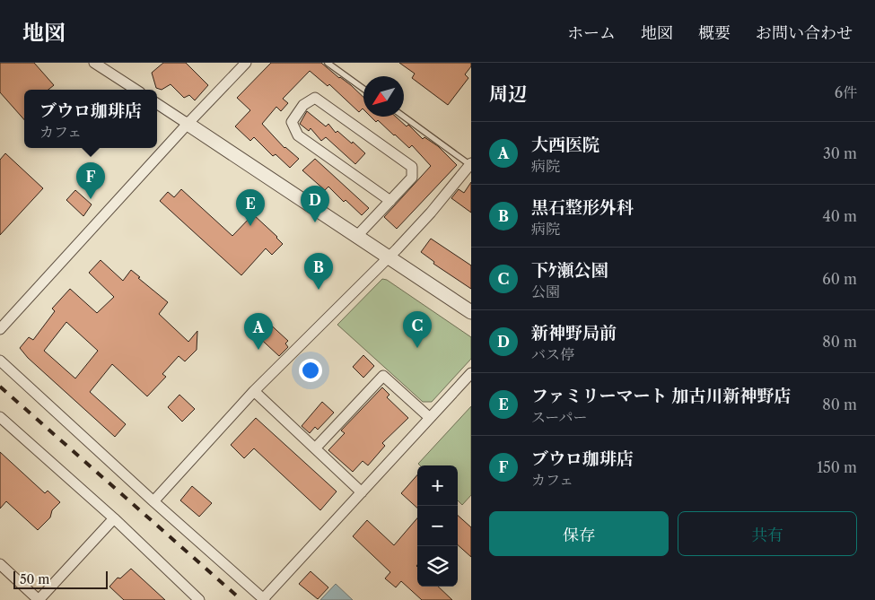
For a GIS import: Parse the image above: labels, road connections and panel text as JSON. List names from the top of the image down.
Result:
{
  "scale_bar": "50 m",
  "north": "bottom left",
  "page": {
    "header": "地図",
    "nav": [
      "ホーム",
      "地図",
      "概要",
      "お問い合わせ"
    ],
    "heading": ["周辺", "6件"],
    "popup": ["ブウロ珈琲店", "カフェ"],
    "list": [
      {
        "mark": "A",
        "name": "大西医院",
        "note": "病院",
        "value": "30 m"
      },
      {
        "mark": "B",
        "name": "黒石整形外科",
        "note": "病院",
        "value": "40 m"
      },
      {
        "mark": "C",
        "name": "下ｹ瀬公園",
        "note": "公園",
        "value": "60 m"
      },
      {
        "mark": "D",
        "name": "新神野局前",
        "note": "バス停",
        "value": "80 m"
      },
      {
        "mark": "E",
        "name": "ファミリーマート 加古川新神野店",
        "note": "スーパー",
        "value": "80 m"
      },
      {
        "mark": "F",
        "name": "ブウロ珈琲店",
        "note": "カフェ",
        "value": "150 m"
      }
    ],
    "pins": [
      "F",
      "D",
      "E",
      "B",
      "C",
      "A"
    ],
    "map_buttons": ["+", "−"],
    "buttons": ["保存", "共有"],
    "scale": "50 m"
  }
}
